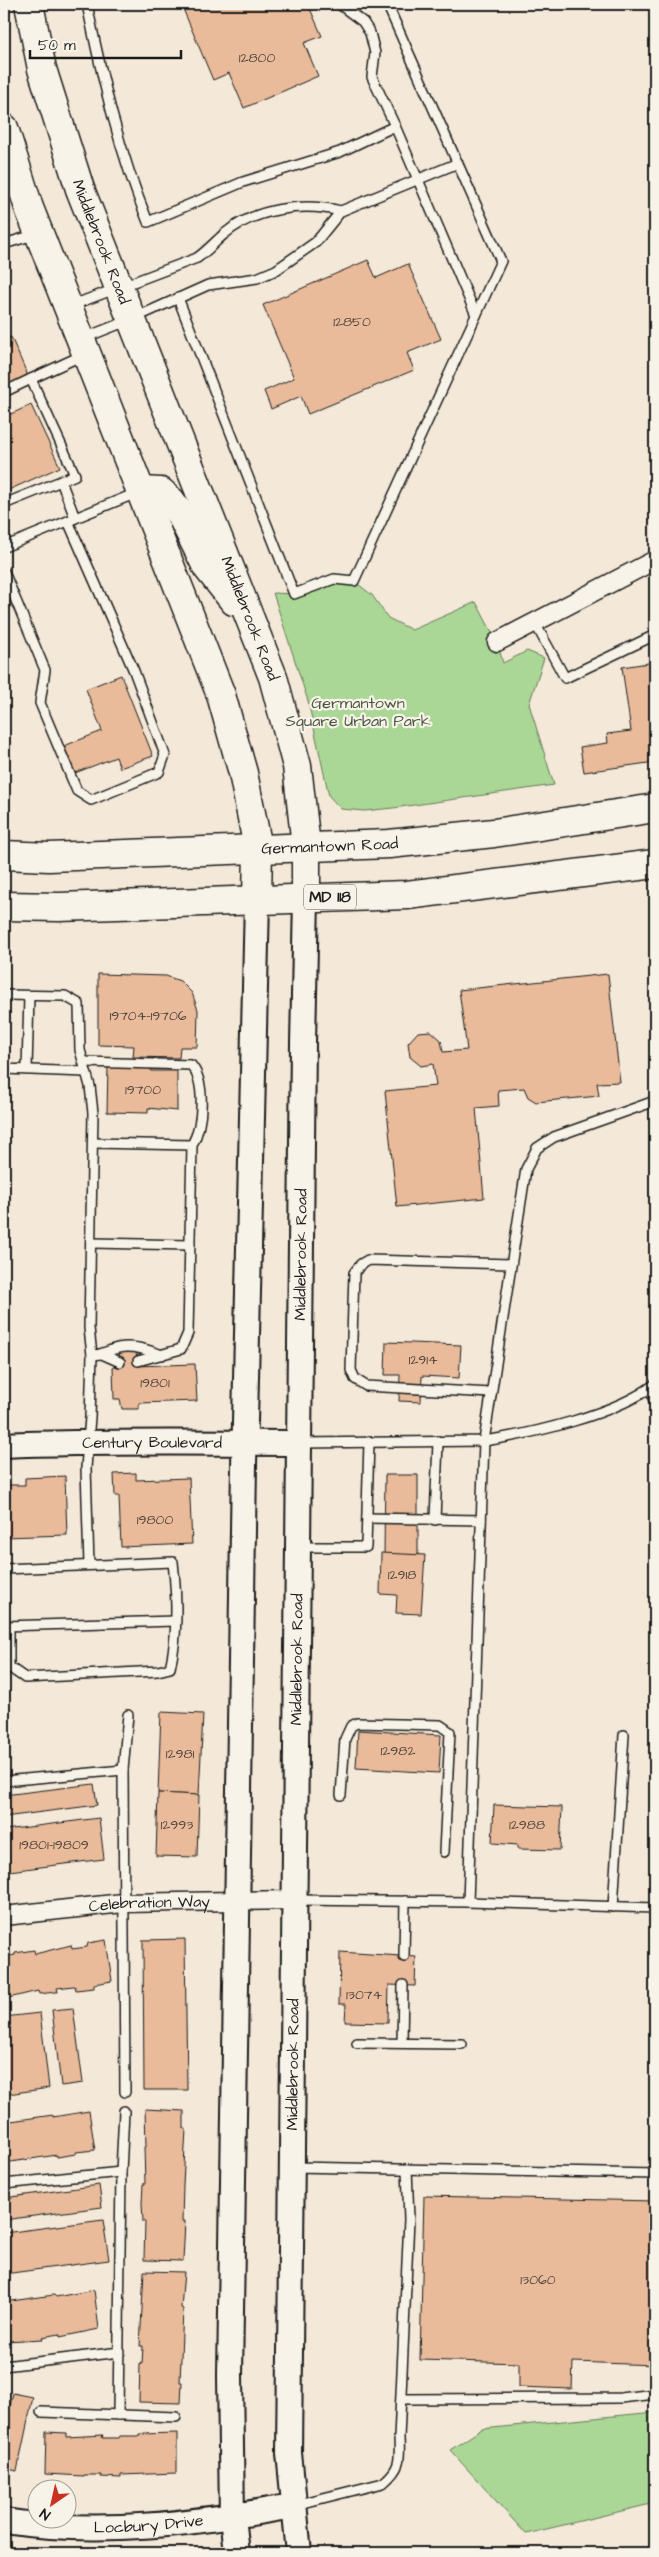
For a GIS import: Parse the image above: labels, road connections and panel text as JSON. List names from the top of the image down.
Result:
{
  "streets": {
    "main road": [
      "Middlebrook Road",
      "Germantown Road",
      "MD 118",
      "Century Boulevard",
      "Locbury Drive"
    ],
    "street": ["Celebration Way"]
  },
  "crossings": [
    ["Middlebrook Road", "Germantown Road"],
    ["Middlebrook Road", "MD 118"],
    ["Middlebrook Road", "Century Boulevard"],
    ["Middlebrook Road", "Celebration Way"],
    ["Middlebrook Road", "Locbury Drive"]
  ],
  "parks": ["Germantown Square Urban Park"],
  "house_numbers": [
    "12800",
    "12850",
    "19704-19706",
    "19700",
    "12914",
    "19801",
    "19800",
    "12918",
    "12982",
    "12981",
    "12993",
    "12988",
    "19801-19809",
    "13074",
    "13060"
  ],
  "scale_bar": "50 m",
  "north": "bottom left"
}
